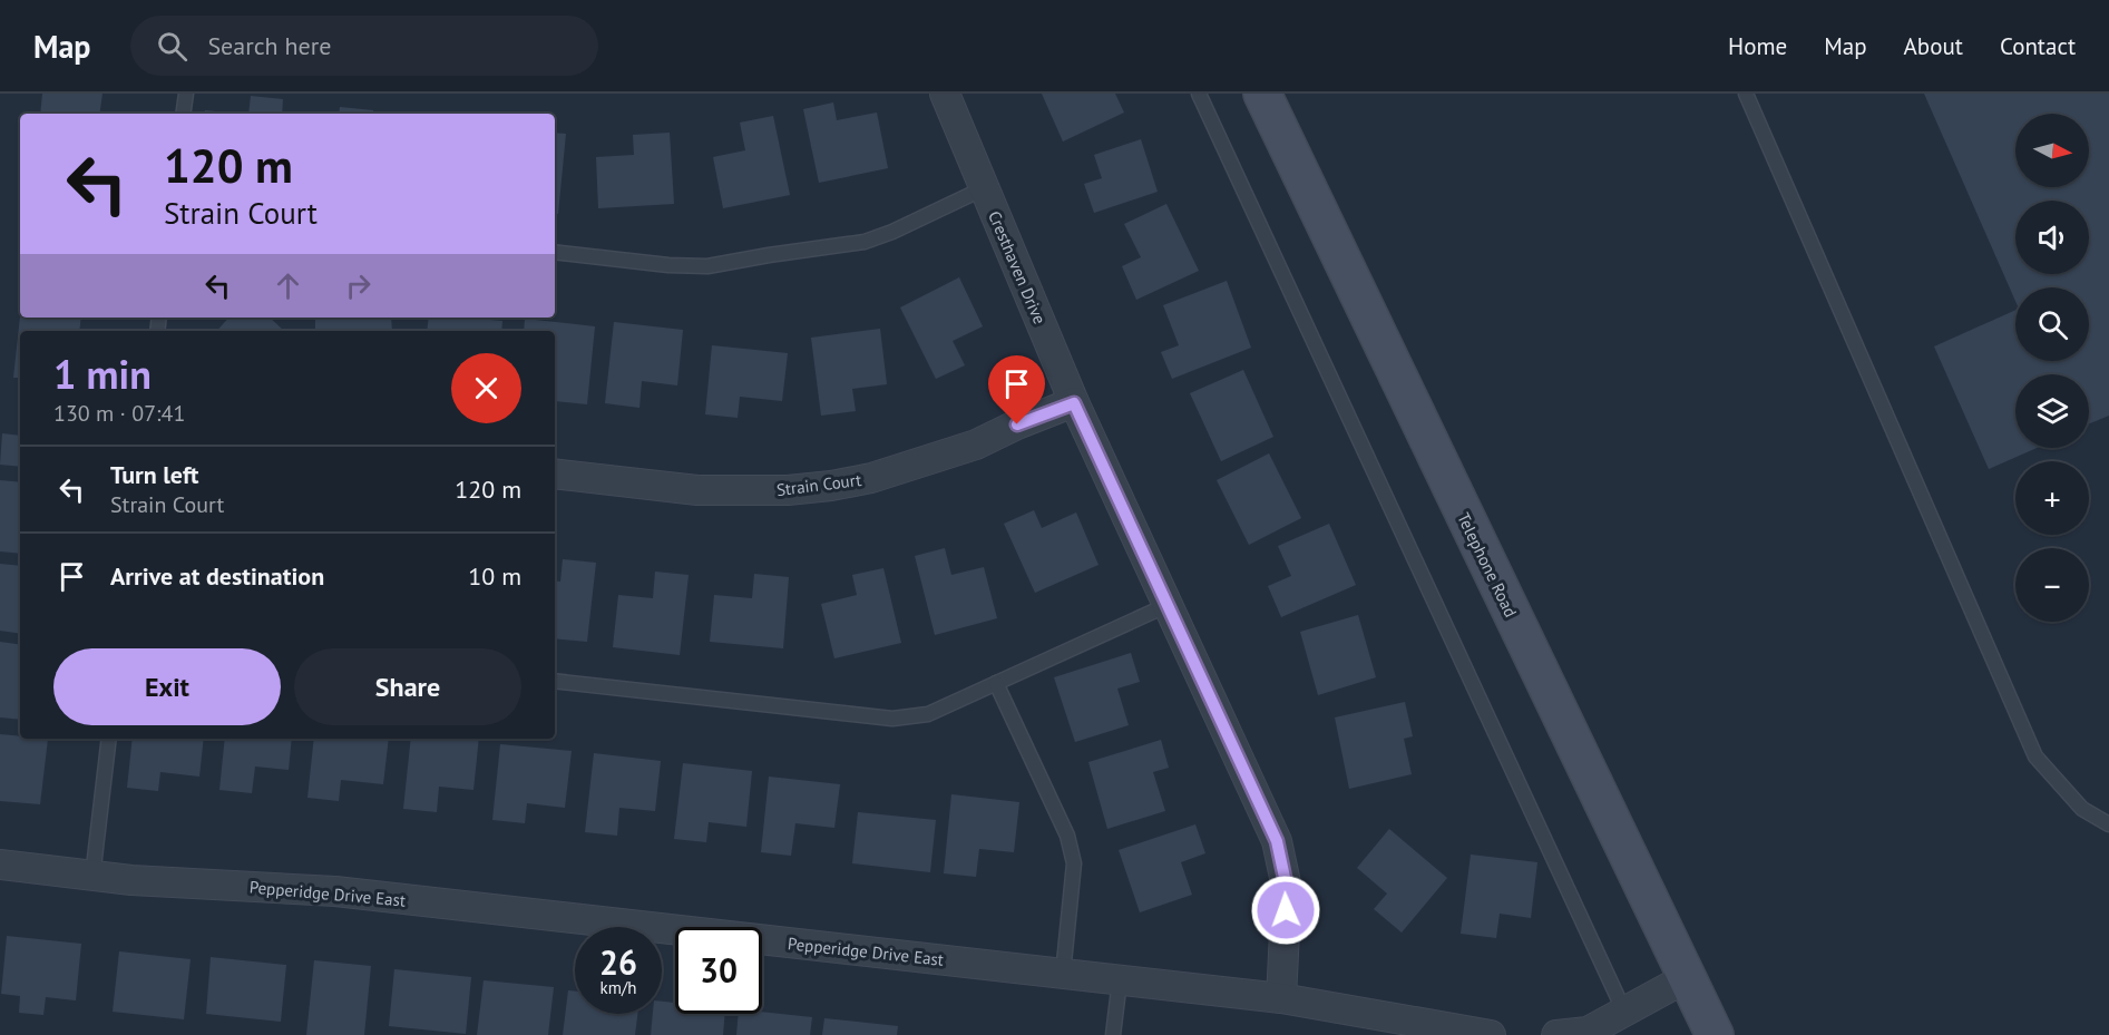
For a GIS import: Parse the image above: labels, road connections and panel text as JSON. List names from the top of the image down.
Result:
{
  "streets": {
    "main road": ["Telephone Road"],
    "street": ["Cresthaven Drive", "Strain Court", "Pepperidge Drive East"]
  },
  "crossings": [
    ["Cresthaven Drive", "Strain Court"],
    ["Cresthaven Drive", "Pepperidge Drive East"]
  ],
  "north": "right",
  "page": {
    "header": "Map",
    "search": "Search here",
    "nav": [
      "Home",
      "Map",
      "About",
      "Contact"
    ],
    "map_buttons": ["+", "−"],
    "turn": ["120 m", "Strain Court"],
    "heading": ["1 min", "130 m · 07:41"],
    "list": [
      {
        "name": "Turn left",
        "note": "Strain Court",
        "value": "120 m"
      },
      {
        "name": "Arrive at destination",
        "value": "10 m"
      }
    ],
    "buttons": ["Exit", "Share"],
    "speed": "26 km/h",
    "limit": "30"
  }
}
